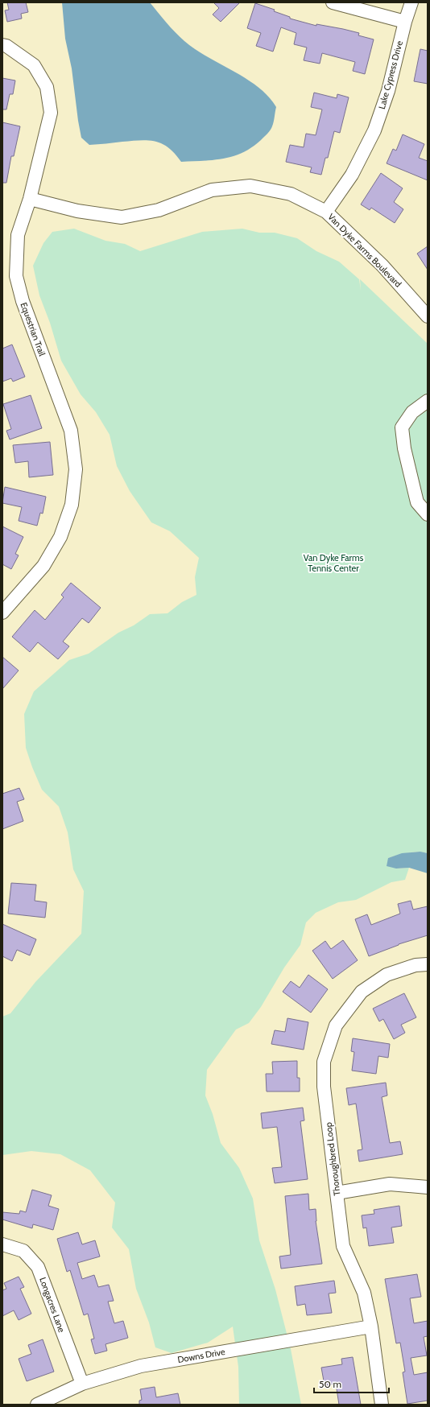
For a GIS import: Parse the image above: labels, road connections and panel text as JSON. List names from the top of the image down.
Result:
{
  "streets": {
    "street": [
      "Lake Cypress Drive",
      "Van Dyke Farms Boulevard",
      "Equestrian Trail",
      "Thoroughbred Loop",
      "Longacres Lane",
      "Downs Drive"
    ]
  },
  "crossings": [
    ["Lake Cypress Drive", "Van Dyke Farms Boulevard"],
    ["Van Dyke Farms Boulevard", "Equestrian Trail"],
    ["Thoroughbred Loop", "Downs Drive"],
    ["Longacres Lane", "Downs Drive"]
  ],
  "parks": ["Van Dyke Farms Tennis Center"],
  "scale_bar": "50 m"
}
